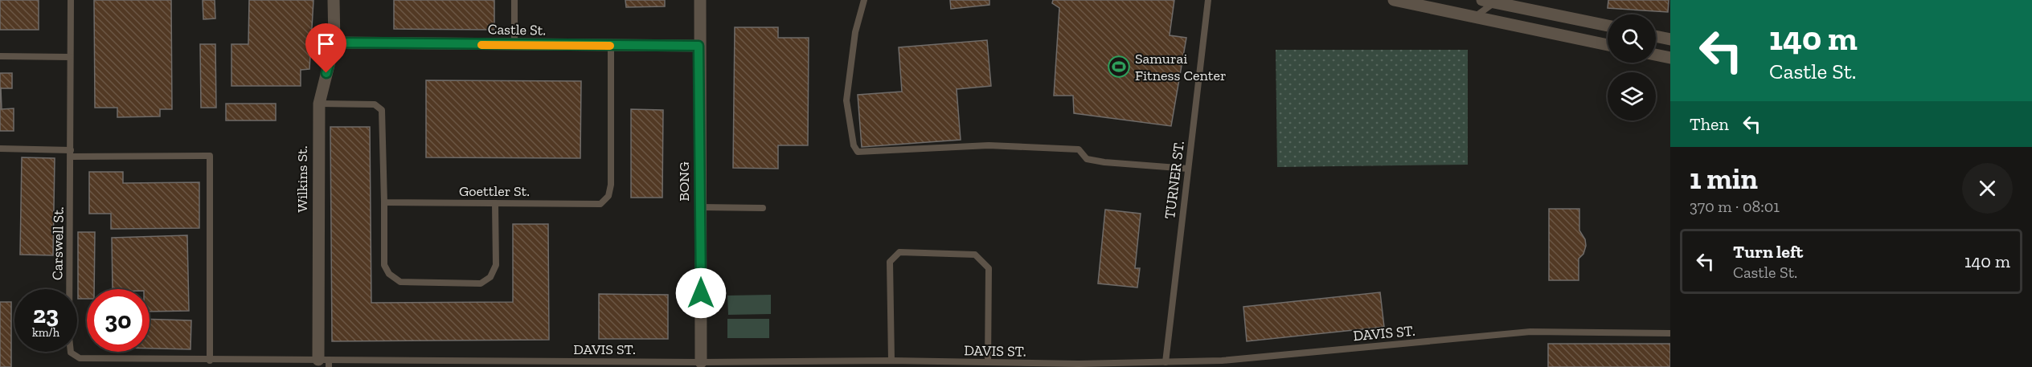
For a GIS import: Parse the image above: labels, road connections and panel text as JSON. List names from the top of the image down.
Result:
{
  "streets": {
    "street": ["Castle St.", "Wilkins St.", "BONG"],
    "lane": [
      "TURNER ST.",
      "Goettler St.",
      "Carswell St.",
      "DAVIS ST."
    ]
  },
  "crossings": [
    ["Castle St.", "Wilkins St."],
    ["Castle St.", "BONG"],
    ["Castle St.", "Goettler St."],
    ["Wilkins St.", "Carswell St."],
    ["Wilkins St.", "DAVIS ST."],
    ["TURNER ST.", "DAVIS ST."],
    ["BONG", "DAVIS ST."],
    ["Carswell St.", "DAVIS ST."]
  ],
  "places": {
    "sports": ["Samurai Fitness Center"]
  },
  "page": {
    "turn": ["140 m", "Castle St."],
    "then": "Then",
    "heading": ["1 min", "370 m · 08:01"],
    "list": [
      {
        "name": "Turn left",
        "note": "Castle St.",
        "value": "140 m"
      }
    ],
    "speed": "23 km/h",
    "limit": "30"
  }
}
